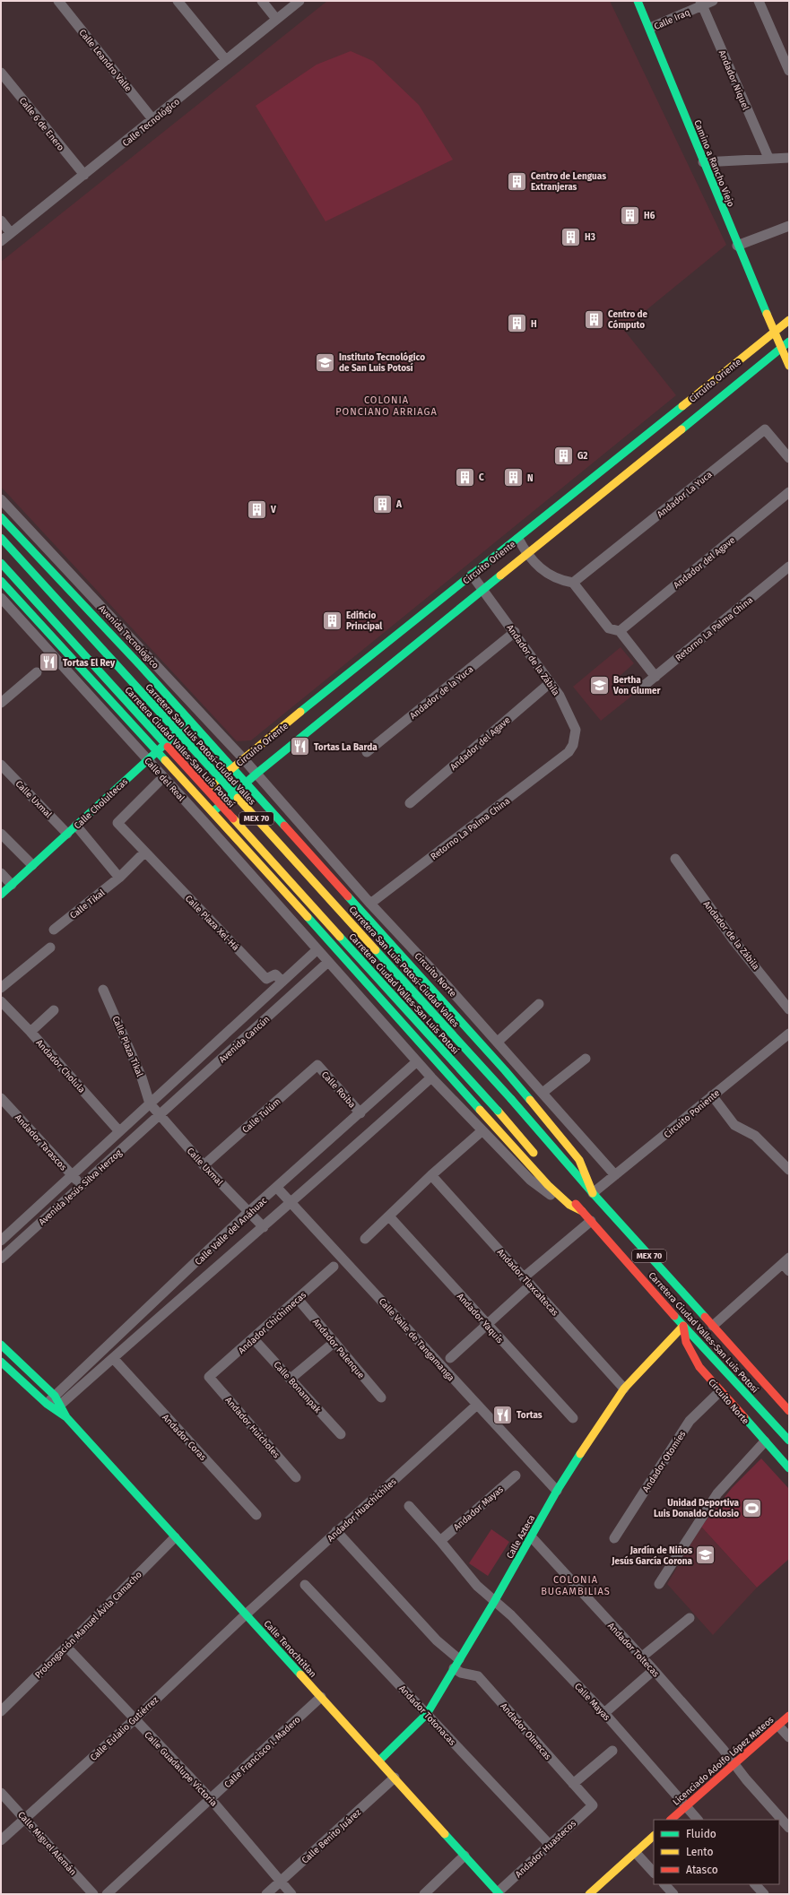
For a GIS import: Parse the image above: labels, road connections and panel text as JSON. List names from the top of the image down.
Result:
{
  "streets": {
    "main road": [
      "Camino a Rancho Viejo",
      "Circuito Oriente",
      "Carretera San Luis Potosí-Ciudad Valles",
      "Carretera Ciudad Valles-San Luis Potosí",
      "Calle Cholultecas",
      "MEX 70",
      "Circuito Norte",
      "Calle Azteca",
      "Calle Tenochtitlan",
      "Licenciado Adolfo López Mateos"
    ],
    "street": [
      "Calle Iraq",
      "Calle Leandro Valle",
      "Andador Níquel",
      "Calle Tecnológico",
      "Calle 6 de Enero",
      "Andador La Yuca",
      "Andador del Agave",
      "Retorno La Palma China",
      "Avenida Tecnológico",
      "Andador de la Zábila",
      "Andador de la Yuca",
      "Calle del Real",
      "Calle Uxmal",
      "Calle Tikal",
      "Calle Plaza Xel-Há",
      "Avenida Cancún",
      "Calle Plaza Tikal",
      "Andador Cholula",
      "Calle Roiba",
      "Circuito Poniente",
      "Calle Tulúm",
      "Andador Tarascos",
      "Avenida Jesús Silva Herzog",
      "Calle Valle del Anáhuac",
      "Andador Tlaxcaltecas",
      "Andador Yaquis",
      "Andador Chichimecas",
      "Calle Valle de Tangamanga",
      "Andador Palenque",
      "Calle Bonampak",
      "Andador Huicholes",
      "Andador Coras",
      "Andador Otomíes",
      "Andador Mayas",
      "Andador Huachichiles",
      "Prolongación Manuel Ávila Camacho",
      "Andador Toltecas",
      "Calle Mayas",
      "Andador Totonacas",
      "Calle Eulalio Gutiérrez",
      "Andador Olmecas",
      "Calle Francisco I. Madero",
      "Calle Guadalupe Victoria",
      "Calle Benito Juárez",
      "Calle Miguel Alemán",
      "Andador Huastecos"
    ]
  },
  "crossings": [
    ["Calle Iraq", "Andador Níquel"],
    ["Calle Iraq", "Camino a Rancho Viejo"],
    ["Calle Leandro Valle", "Calle Tecnológico"],
    ["Calle Tecnológico", "Calle 6 de Enero"],
    ["Camino a Rancho Viejo", "Circuito Oriente"],
    ["Circuito Oriente", "Avenida Tecnológico"],
    ["Circuito Oriente", "Andador de la Zábila"],
    ["Circuito Oriente", "Calle del Real"],
    ["Circuito Oriente", "Circuito Norte"],
    ["Andador del Agave", "Andador de la Zábila"],
    ["Retorno La Palma China", "Andador de la Zábila"],
    ["Retorno La Palma China", "Circuito Norte"],
    ["Avenida Tecnológico", "Calle Cholultecas"],
    ["Avenida Tecnológico", "Circuito Norte"],
    ["Andador de la Zábila", "Andador de la Yuca"],
    ["Carretera San Luis Potosí-Ciudad Valles", "Circuito Poniente"],
    ["Carretera Ciudad Valles-San Luis Potosí", "Circuito Norte"],
    ["Carretera Ciudad Valles-San Luis Potosí", "Calle Azteca"],
    ["Calle del Real", "Calle Cholultecas"],
    ["Calle del Real", "Calle Plaza Xel-Há"],
    ["Calle del Real", "Avenida Cancún"],
    ["Calle Uxmal", "Calle Cholultecas"],
    ["Calle Uxmal", "Avenida Cancún"],
    ["Calle Uxmal", "Calle Plaza Tikal"],
    ["Calle Uxmal", "Calle Tulúm"],
    ["Calle Uxmal", "Avenida Jesús Silva Herzog"],
    ["Calle Uxmal", "Calle Valle del Anáhuac"],
    ["Calle Plaza Xel-Há", "Avenida Cancún"],
    ["Circuito Norte", "Circuito Poniente"],
    ["Circuito Norte", "Andador Otomíes"],
    ["Circuito Norte", "Calle Azteca"],
    ["Avenida Cancún", "Calle Plaza Tikal"],
    ["Avenida Cancún", "Avenida Jesús Silva Herzog"],
    ["Calle Plaza Tikal", "Avenida Jesús Silva Herzog"],
    ["Andador Cholula", "Avenida Jesús Silva Herzog"],
    ["Calle Roiba", "Calle Tulúm"],
    ["Calle Roiba", "Calle Valle del Anáhuac"],
    ["Andador Tarascos", "Avenida Jesús Silva Herzog"],
    ["Calle Valle del Anáhuac", "Calle Valle de Tangamanga"],
    ["Calle Valle del Anáhuac", "Andador Coras"],
    ["Calle Valle del Anáhuac", "Calle Tenochtitlan"],
    ["Andador Tlaxcaltecas", "Calle Azteca"],
    ["Andador Chichimecas", "Andador Palenque"],
    ["Andador Chichimecas", "Calle Bonampak"],
    ["Andador Chichimecas", "Andador Huicholes"],
    ["Calle Valle de Tangamanga", "Andador Huachichiles"],
    ["Calle Valle de Tangamanga", "Calle Azteca"],
    ["Andador Huachichiles", "Calle Tenochtitlan"],
    ["Andador Huachichiles", "Calle Eulalio Gutiérrez"],
    ["Calle Azteca", "Calle Tenochtitlan"],
    ["Calle Azteca", "Andador Toltecas"],
    ["Calle Azteca", "Calle Mayas"],
    ["Calle Azteca", "Andador Totonacas"],
    ["Calle Azteca", "Andador Olmecas"],
    ["Prolongación Manuel Ávila Camacho", "Calle Tenochtitlan"],
    ["Prolongación Manuel Ávila Camacho", "Calle Guadalupe Victoria"],
    ["Calle Tenochtitlan", "Calle Eulalio Gutiérrez"],
    ["Calle Tenochtitlan", "Calle Francisco I. Madero"],
    ["Calle Tenochtitlan", "Calle Benito Juárez"],
    ["Calle Tenochtitlan", "Andador Huastecos"],
    ["Andador Toltecas", "Licenciado Adolfo López Mateos"],
    ["Calle Mayas", "Licenciado Adolfo López Mateos"],
    ["Andador Totonacas", "Andador Huastecos"],
    ["Calle Eulalio Gutiérrez", "Calle Guadalupe Victoria"],
    ["Calle Eulalio Gutiérrez", "Calle Miguel Alemán"],
    ["Andador Olmecas", "Andador Huastecos"],
    ["Calle Francisco I. Madero", "Calle Guadalupe Victoria"],
    ["Calle Guadalupe Victoria", "Calle Benito Juárez"]
  ],
  "districts": ["COLONIA PONCIANO ARRIAGA", "COLONIA BUGAMBILIAS"],
  "places": {
    "building": [
      "Centro de Lenguas Extranjeras",
      "H6",
      "H3",
      "Centro de Cómputo",
      "H",
      "G2",
      "C",
      "N",
      "A",
      "V",
      "Edificio Principal"
    ],
    "school or university": ["Instituto Tecnológico de San Luis Potosí", "Bertha Von Glumer", "Jardín de Niños Jesús García Corona"],
    "restaurant": ["Tortas El Rey", "Tortas La Barda", "Tortas"],
    "sports": ["Unidad Deportiva Luis Donaldo Colosio"]
  },
  "legend": ["Fluido", "Lento", "Atasco"]
}
